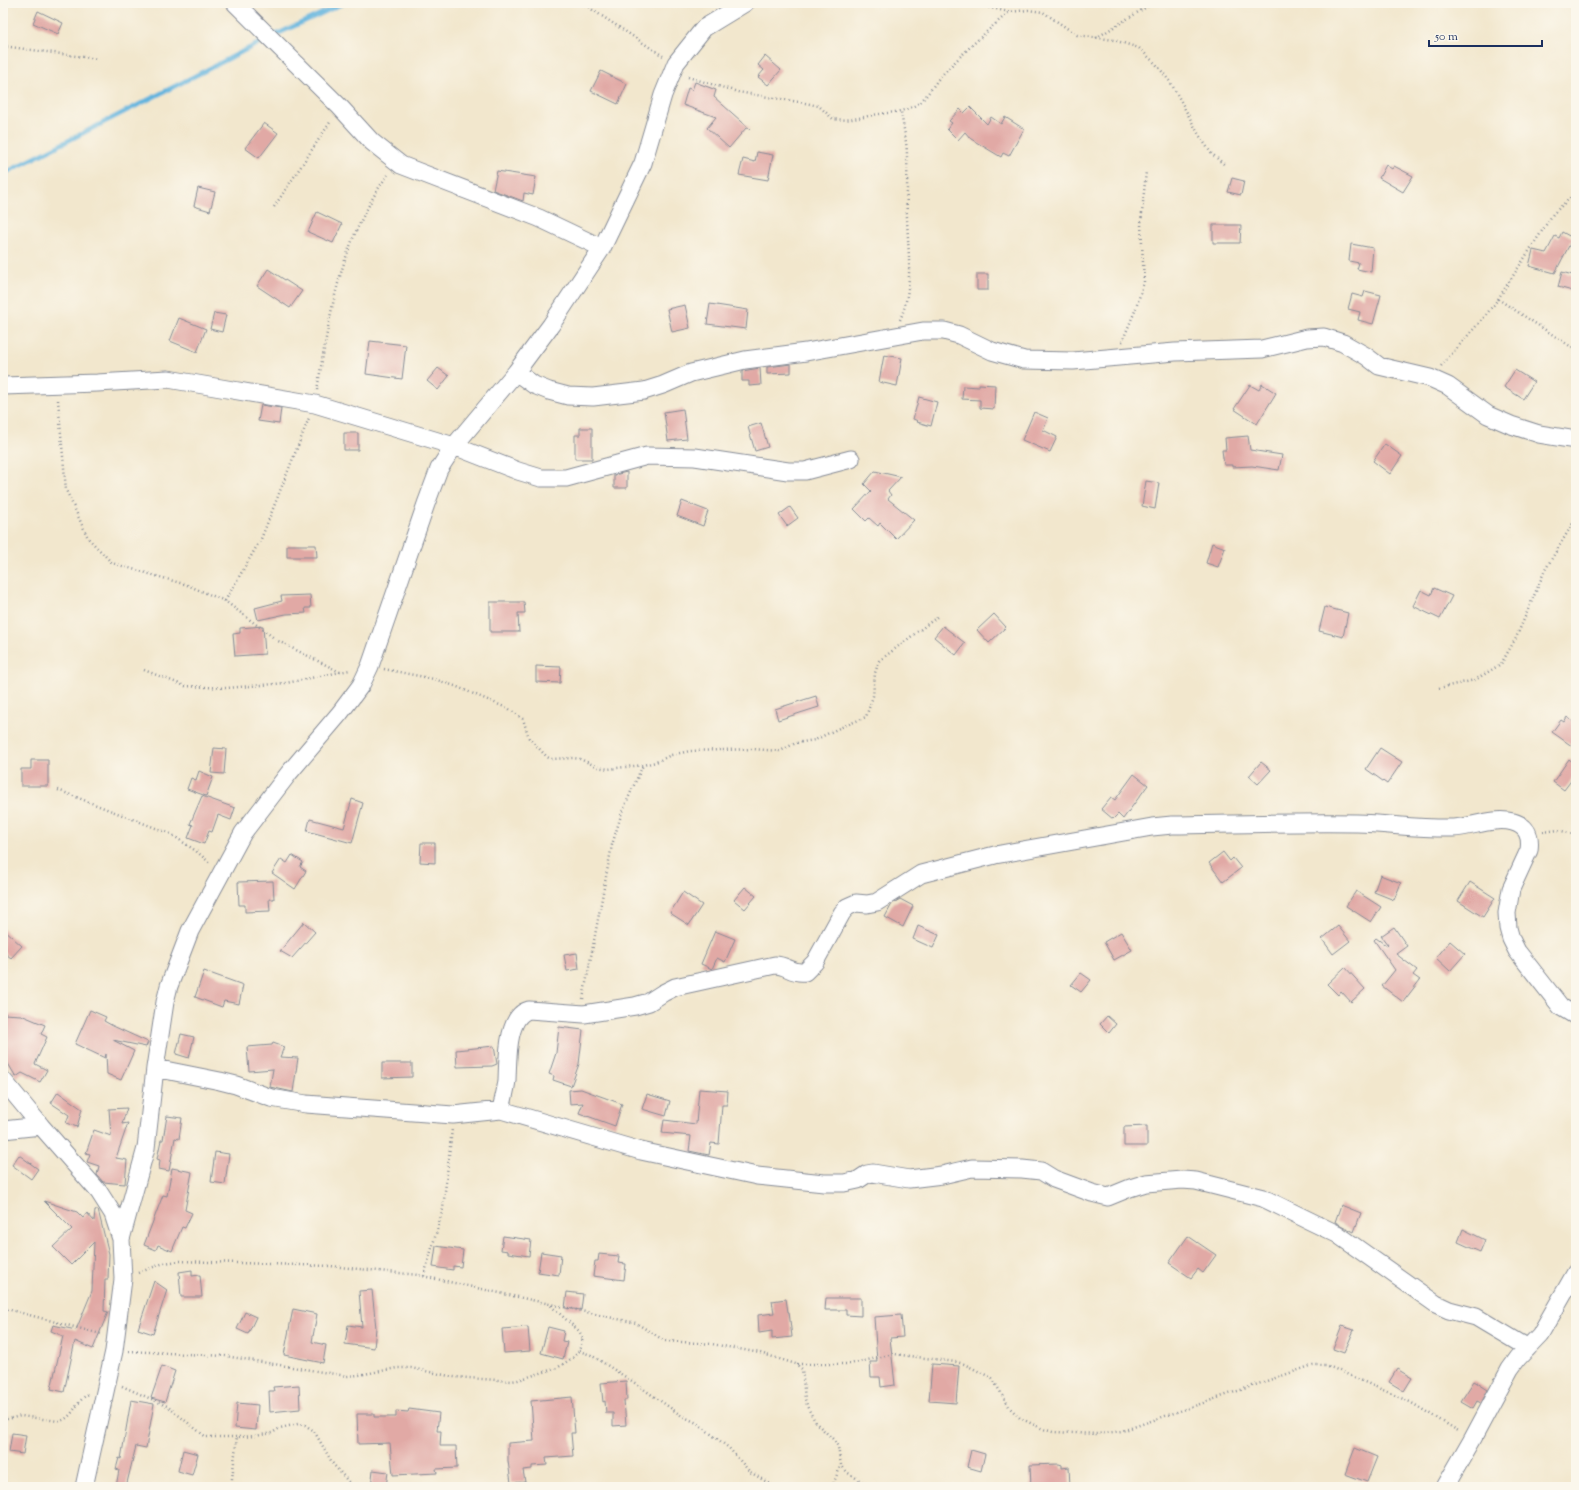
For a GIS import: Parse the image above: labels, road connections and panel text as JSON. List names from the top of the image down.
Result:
{
  "scale_bar": "50 m"
}
